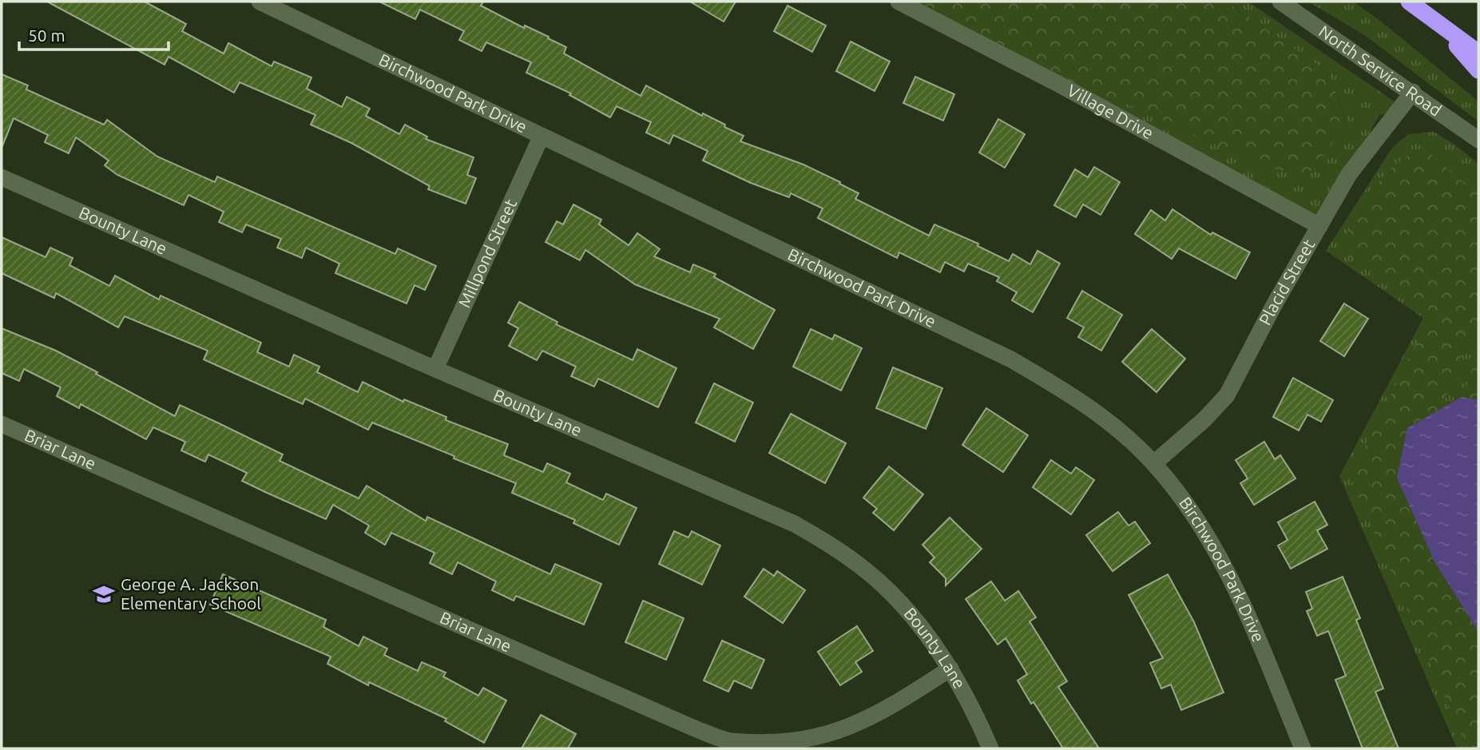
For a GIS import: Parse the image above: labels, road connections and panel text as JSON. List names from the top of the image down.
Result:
{
  "streets": {
    "street": [
      "North Service Road",
      "Birchwood Park Drive",
      "Village Drive",
      "Bounty Lane",
      "Millpond Street",
      "Placid Street",
      "Briar Lane"
    ]
  },
  "crossings": [
    ["North Service Road", "Placid Street"],
    ["Birchwood Park Drive", "Millpond Street"],
    ["Birchwood Park Drive", "Placid Street"],
    ["Village Drive", "Placid Street"],
    ["Bounty Lane", "Millpond Street"],
    ["Bounty Lane", "Briar Lane"]
  ],
  "places": {
    "school or university": ["George A. Jackson Elementary School"]
  },
  "scale_bar": "50 m"
}
